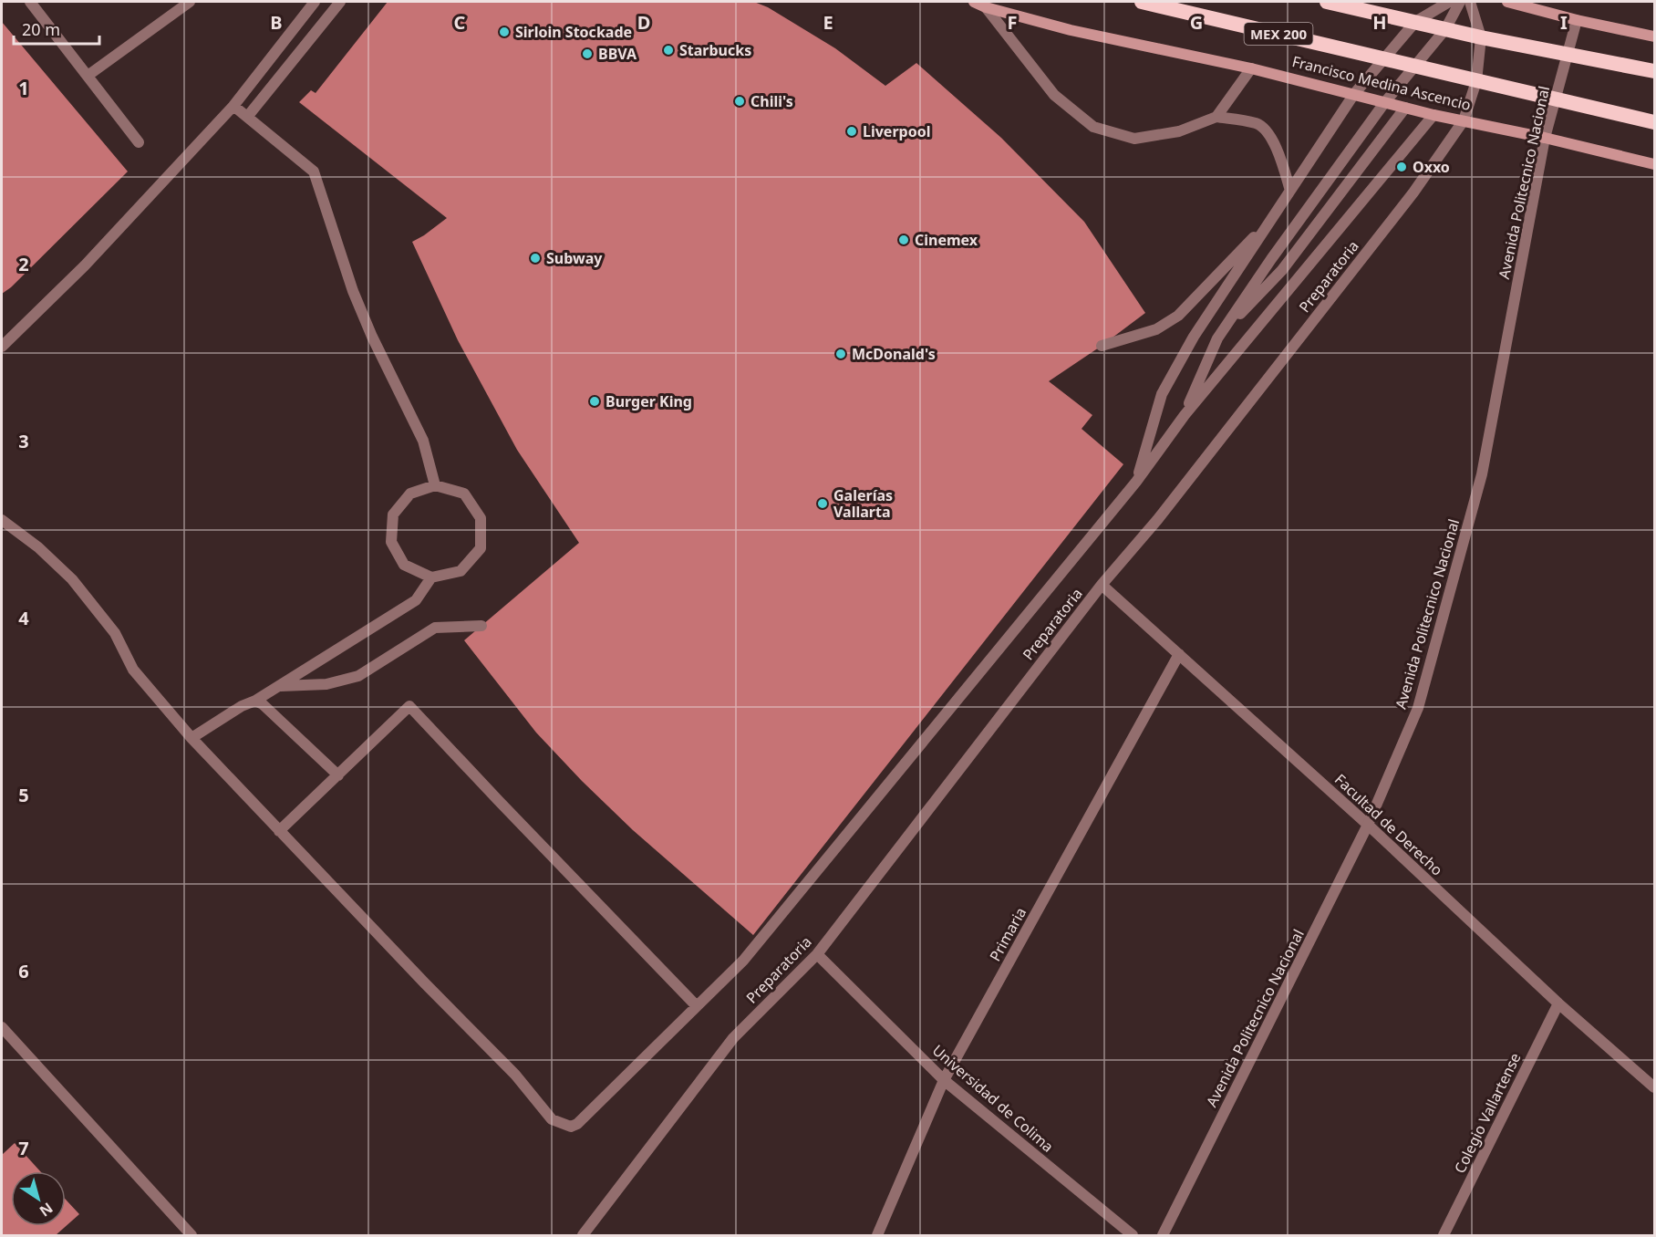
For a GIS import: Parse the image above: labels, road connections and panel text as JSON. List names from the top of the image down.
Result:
{
  "streets": {
    "highway": ["MEX 200", "Francisco Medina Ascencio"],
    "street": [
      "Avenida Politecnico Nacional",
      "Preparatoria",
      "Facultad de Derecho",
      "Primaria",
      "Universidad de Colima",
      "Colegio Vallartense"
    ]
  },
  "crossings": [
    ["Francisco Medina Ascencio", "Avenida Politecnico Nacional"],
    ["Francisco Medina Ascencio", "Preparatoria"],
    ["Avenida Politecnico Nacional", "Facultad de Derecho"],
    ["Preparatoria", "Facultad de Derecho"],
    ["Preparatoria", "Universidad de Colima"],
    ["Facultad de Derecho", "Primaria"],
    ["Facultad de Derecho", "Colegio Vallartense"],
    ["Primaria", "Universidad de Colima"]
  ],
  "places": [
    "Sirloin Stockade",
    "Starbucks",
    "BBVA",
    "Chili's",
    "Liverpool",
    "Oxxo",
    "Cinemex",
    "Subway",
    "McDonald's",
    "Burger King",
    "Galerías Vallarta"
  ],
  "scale_bar": "20 m",
  "north": "bottom right",
  "grid": {
    "columns": [
      "B",
      "C",
      "D",
      "E",
      "F",
      "G",
      "H",
      "I"
    ],
    "rows": [
      "1",
      "2",
      "3",
      "4",
      "5",
      "6",
      "7"
    ]
  }
}
